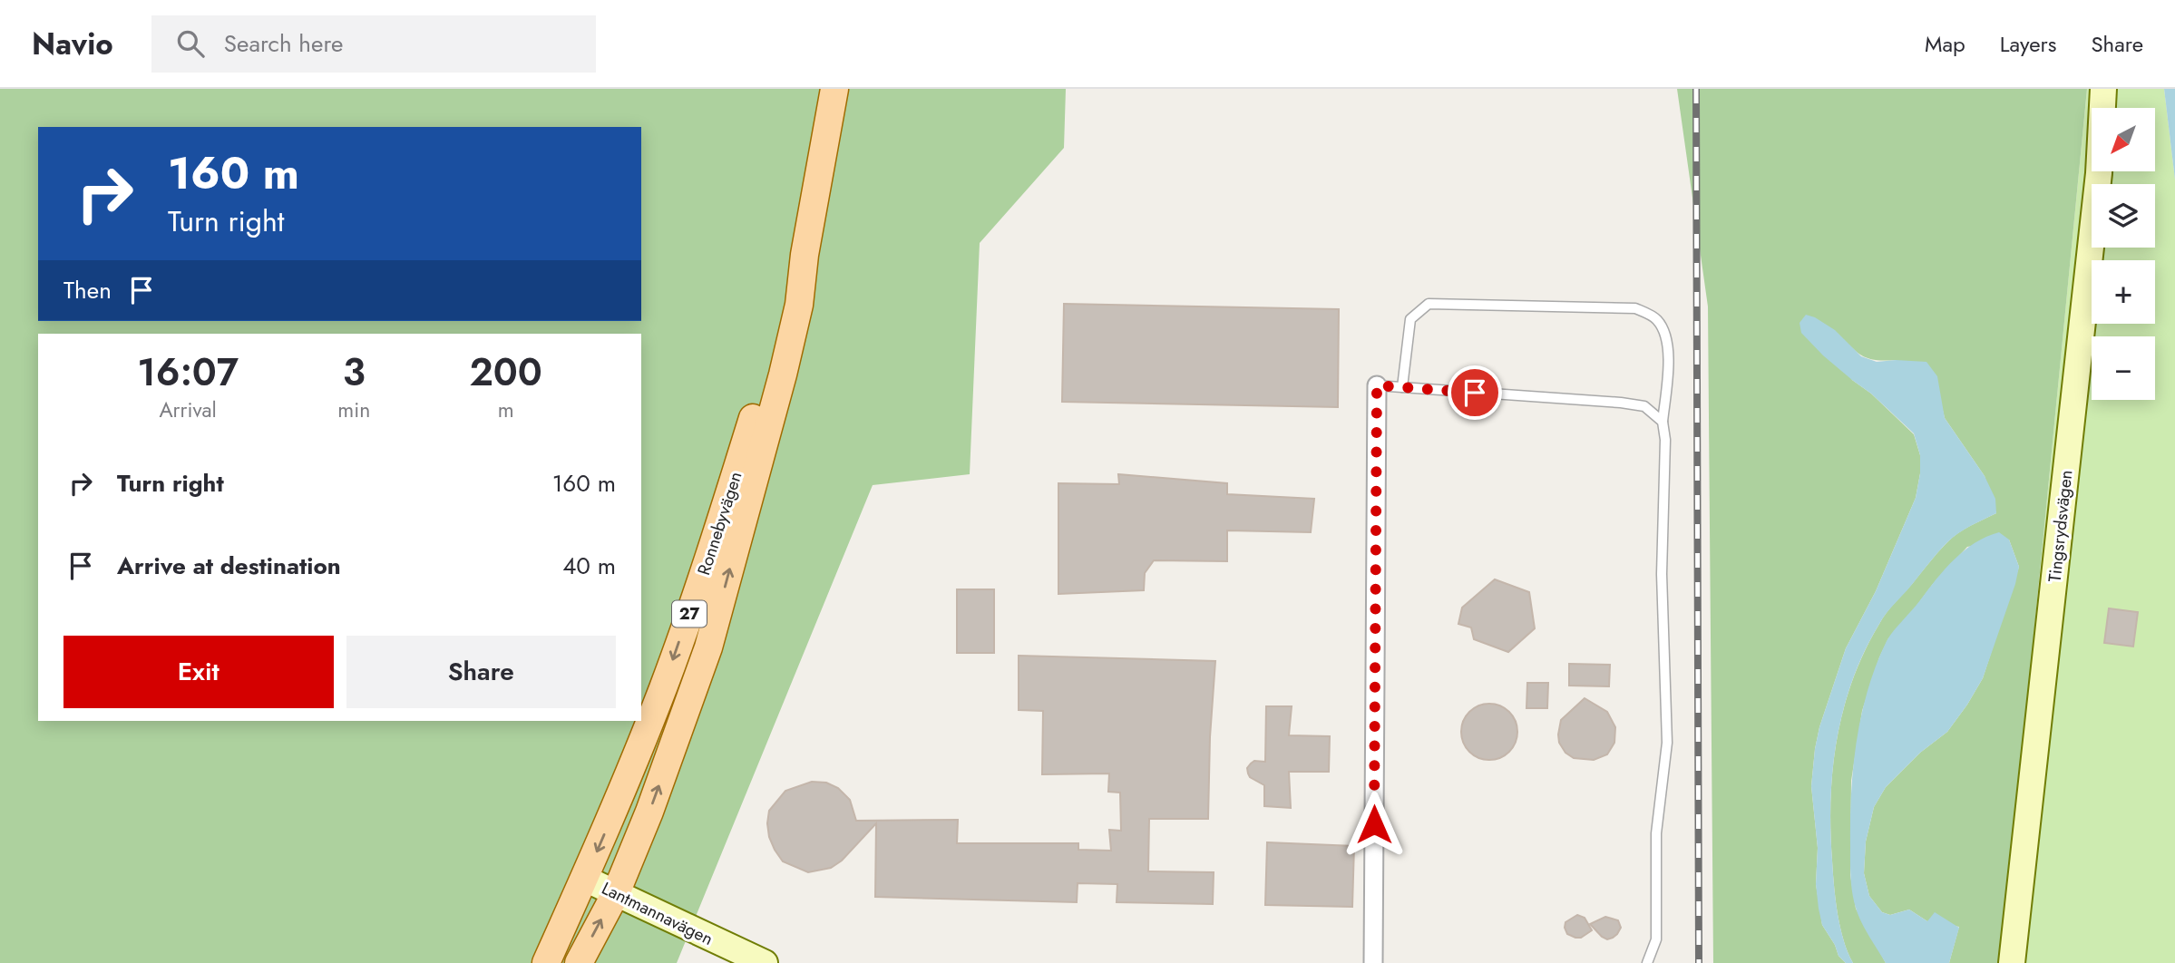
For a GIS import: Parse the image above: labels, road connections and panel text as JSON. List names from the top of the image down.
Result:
{
  "streets": {
    "main road": ["Ronnebyvägen", "27"],
    "street": ["Tingsrydsvägen", "Lantmannavägen"]
  },
  "crossings": [
    ["Ronnebyvägen", "Lantmannavägen"]
  ],
  "north": "bottom left",
  "page": {
    "header": "Navio",
    "search": "Search here",
    "nav": ["Map", "Layers", "Share"],
    "map_buttons": ["+", "−"],
    "turn": ["160 m", "Turn right"],
    "then": "Then",
    "eta": [
      "16:07",
      "Arrival",
      "3",
      "min",
      "200",
      "m"
    ],
    "list": [
      {
        "name": "Turn right",
        "value": "160 m"
      },
      {
        "name": "Arrive at destination",
        "value": "40 m"
      }
    ],
    "buttons": ["Exit", "Share"]
  }
}
